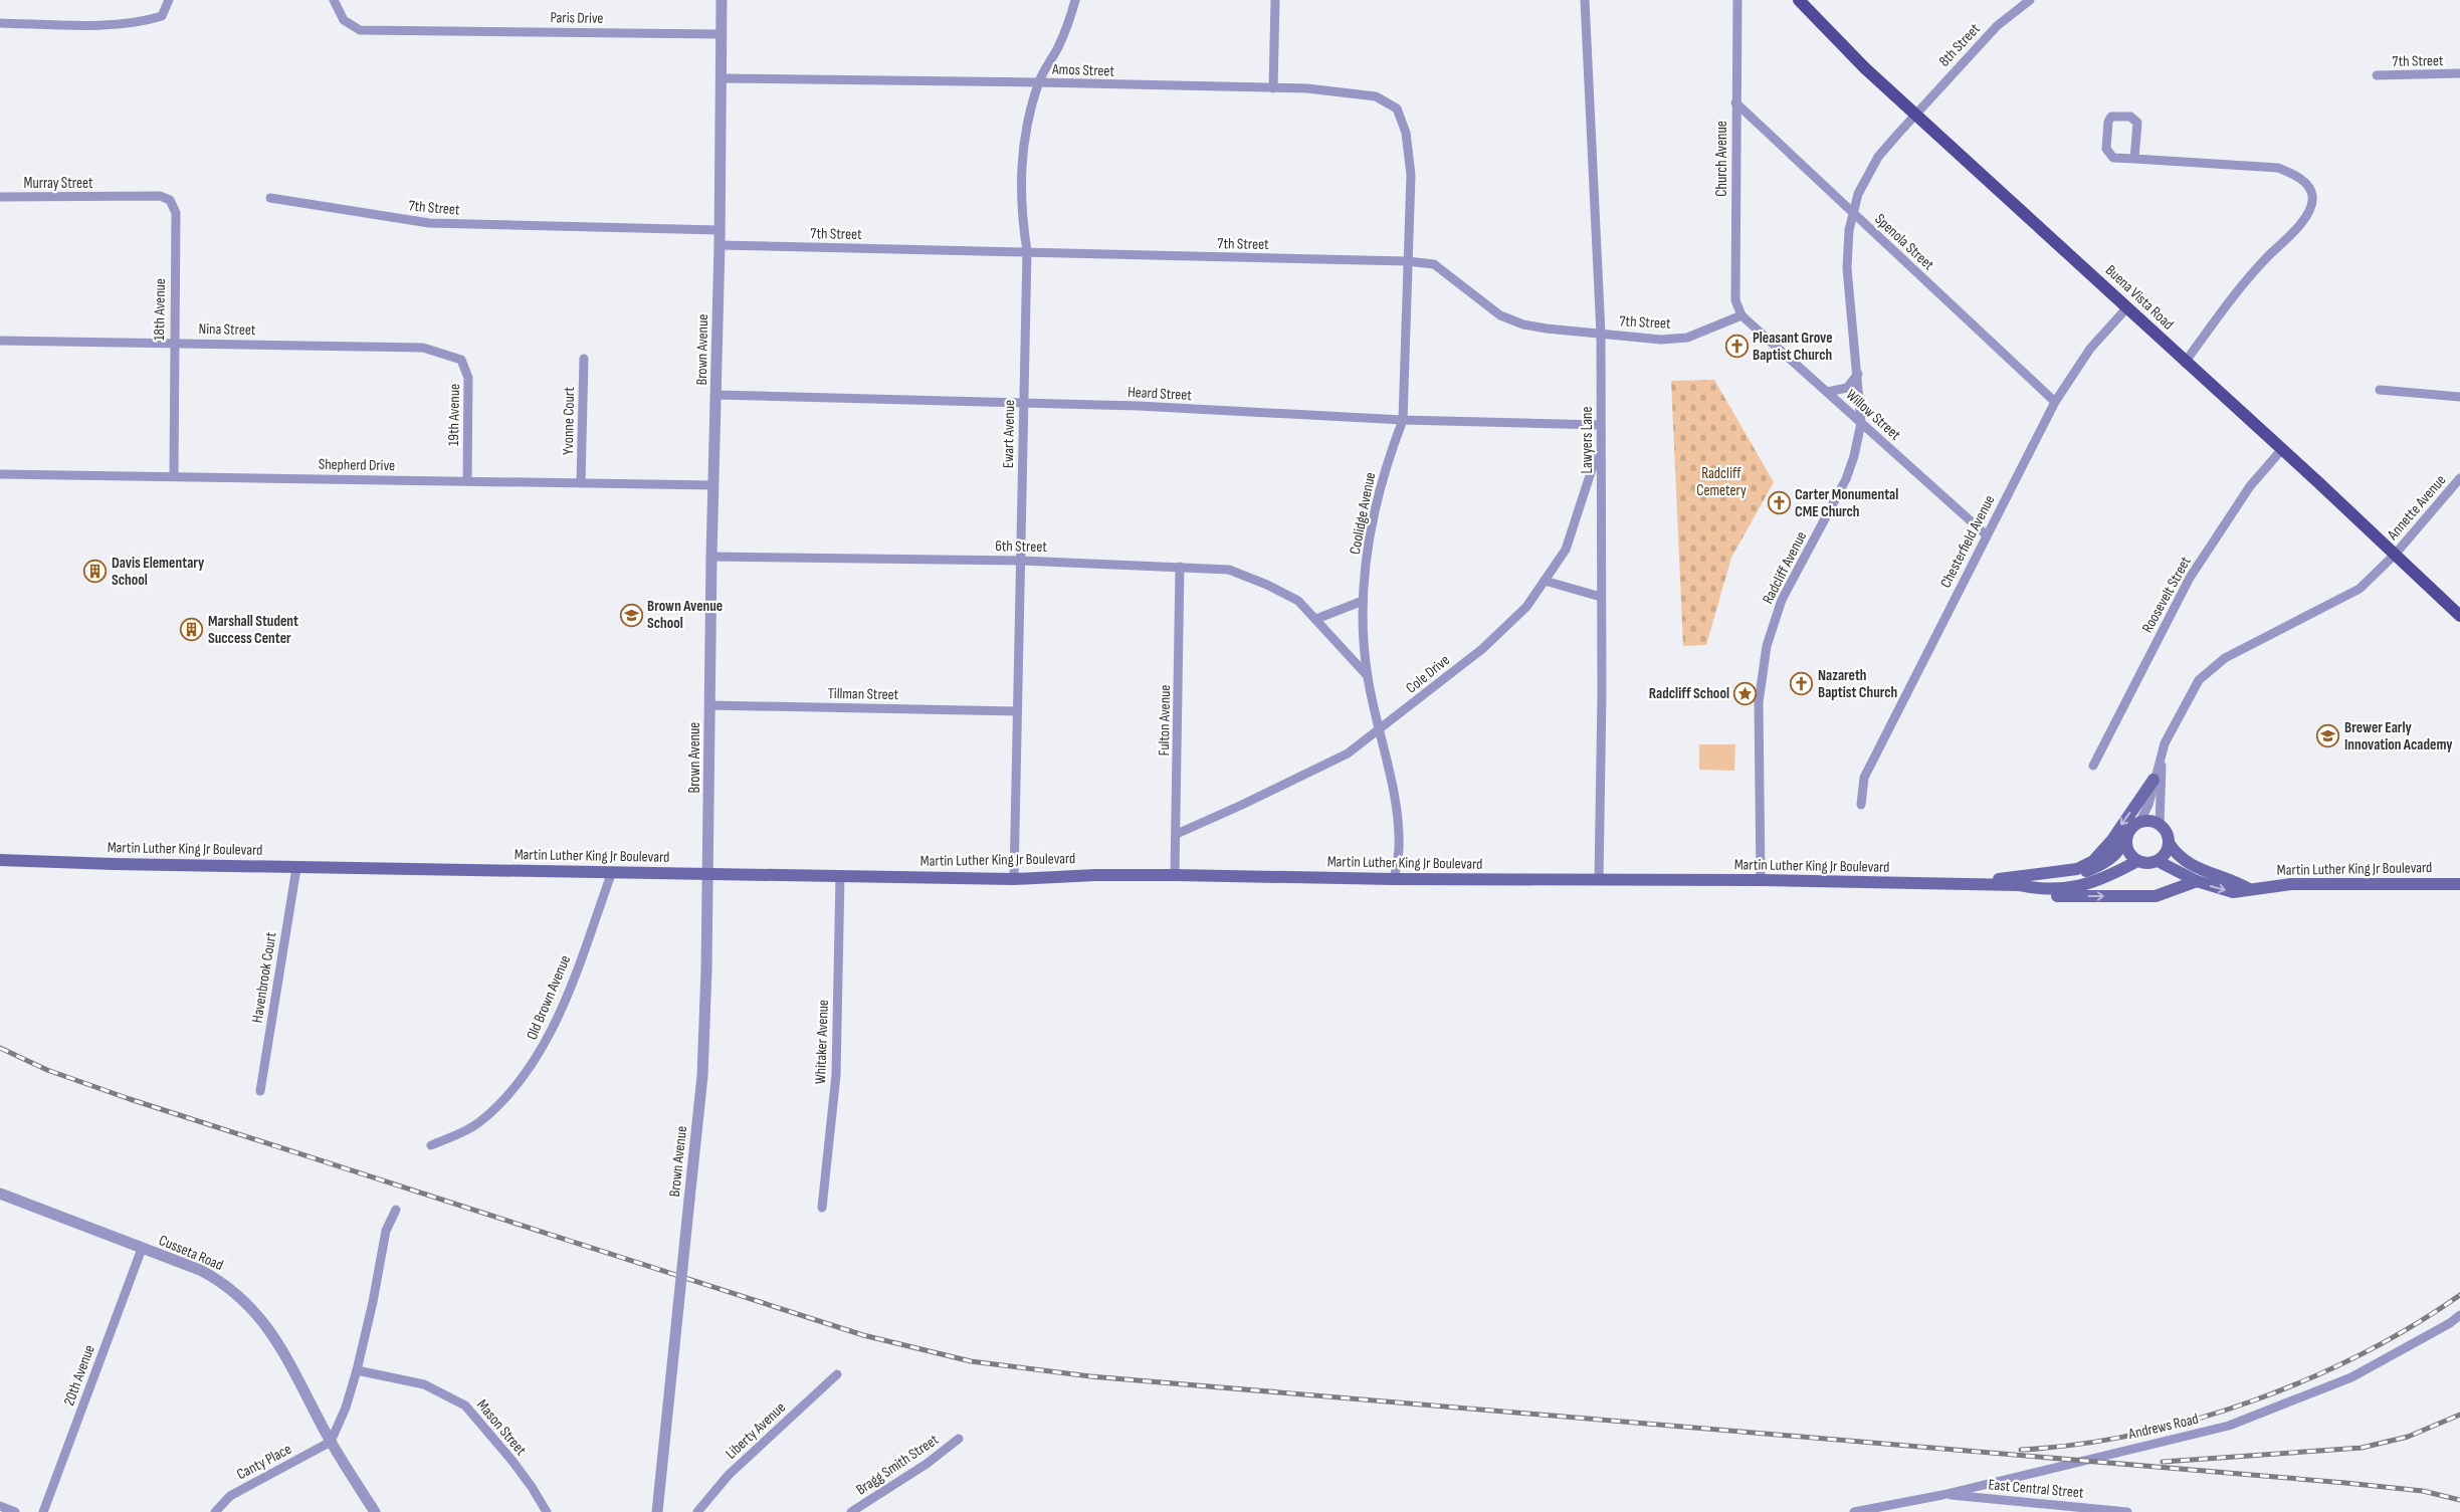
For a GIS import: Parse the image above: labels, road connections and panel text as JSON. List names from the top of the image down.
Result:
{
  "streets": {
    "main road": ["Buena Vista Road", "Martin Luther King Jr Boulevard"],
    "street": [
      "Paris Drive",
      "8th Street",
      "7th Street",
      "Amos Street",
      "Church Avenue",
      "Murray Street",
      "Spenola Street",
      "18th Avenue",
      "Nina Street",
      "Brown Avenue",
      "Heard Street",
      "19th Avenue",
      "Willow Street",
      "Yvonne Court",
      "Ewart Avenue",
      "Lawyers Lane",
      "Shepherd Drive",
      "Annette Avenue",
      "Coolidge Avenue",
      "Chesterfield Avenue",
      "6th Street",
      "Radcliff Avenue",
      "Roosevelt Street",
      "Cole Drive",
      "Tillman Street",
      "Fulton Avenue",
      "Havenbrook Court",
      "Old Brown Avenue",
      "Whitaker Avenue",
      "Cusseta Road",
      "20th Avenue",
      "Andrews Road",
      "Mason Street",
      "Liberty Avenue",
      "Canty Place",
      "Bragg Smith Street",
      "East Central Street"
    ]
  },
  "crossings": [
    ["Paris Drive", "Brown Avenue"],
    ["8th Street", "Buena Vista Road"],
    ["8th Street", "Radcliff Avenue"],
    ["7th Street", "Church Avenue"],
    ["7th Street", "Brown Avenue"],
    ["7th Street", "Willow Street"],
    ["7th Street", "Ewart Avenue"],
    ["7th Street", "Lawyers Lane"],
    ["7th Street", "Coolidge Avenue"],
    ["Amos Street", "Brown Avenue"],
    ["Amos Street", "Ewart Avenue"],
    ["Amos Street", "Coolidge Avenue"],
    ["Church Avenue", "Spenola Street"],
    ["Church Avenue", "Willow Street"],
    ["Murray Street", "18th Avenue"],
    ["Spenola Street", "Chesterfield Avenue"],
    ["Spenola Street", "Radcliff Avenue"],
    ["Buena Vista Road", "Annette Avenue"],
    ["Buena Vista Road", "Chesterfield Avenue"],
    ["Buena Vista Road", "Radcliff Avenue"],
    ["Buena Vista Road", "Roosevelt Street"],
    ["18th Avenue", "Nina Street"],
    ["18th Avenue", "Shepherd Drive"],
    ["Nina Street", "19th Avenue"],
    ["Brown Avenue", "Heard Street"],
    ["Brown Avenue", "Shepherd Drive"],
    ["Brown Avenue", "6th Street"],
    ["Brown Avenue", "Tillman Street"],
    ["Brown Avenue", "Martin Luther King Jr Boulevard"],
    ["Heard Street", "Ewart Avenue"],
    ["Heard Street", "Lawyers Lane"],
    ["Heard Street", "Coolidge Avenue"],
    ["19th Avenue", "Shepherd Drive"],
    ["Willow Street", "Chesterfield Avenue"],
    ["Willow Street", "Radcliff Avenue"],
    ["Yvonne Court", "Shepherd Drive"],
    ["Ewart Avenue", "6th Street"],
    ["Ewart Avenue", "Tillman Street"],
    ["Ewart Avenue", "Martin Luther King Jr Boulevard"],
    ["Lawyers Lane", "Cole Drive"],
    ["Lawyers Lane", "Martin Luther King Jr Boulevard"],
    ["Coolidge Avenue", "6th Street"],
    ["Coolidge Avenue", "Cole Drive"],
    ["Coolidge Avenue", "Martin Luther King Jr Boulevard"],
    ["6th Street", "Fulton Avenue"],
    ["Radcliff Avenue", "Martin Luther King Jr Boulevard"],
    ["Cole Drive", "Fulton Avenue"],
    ["Fulton Avenue", "Martin Luther King Jr Boulevard"],
    ["Martin Luther King Jr Boulevard", "Havenbrook Court"],
    ["Martin Luther King Jr Boulevard", "Old Brown Avenue"],
    ["Martin Luther King Jr Boulevard", "Whitaker Avenue"],
    ["Cusseta Road", "20th Avenue"],
    ["Cusseta Road", "Canty Place"],
    ["Andrews Road", "East Central Street"]
  ],
  "parks": ["Radcliff Cemetery"],
  "places": {
    "church": ["Pleasant Grove Baptist Church", "Carter Monumental CME Church", "Nazareth Baptist Church"],
    "building": ["Davis Elementary School", "Marshall Student Success Center"],
    "school or university": ["Brown Avenue School", "Brewer Early Innovation Academy"],
    "place": ["Radcliff School"]
  }
}
